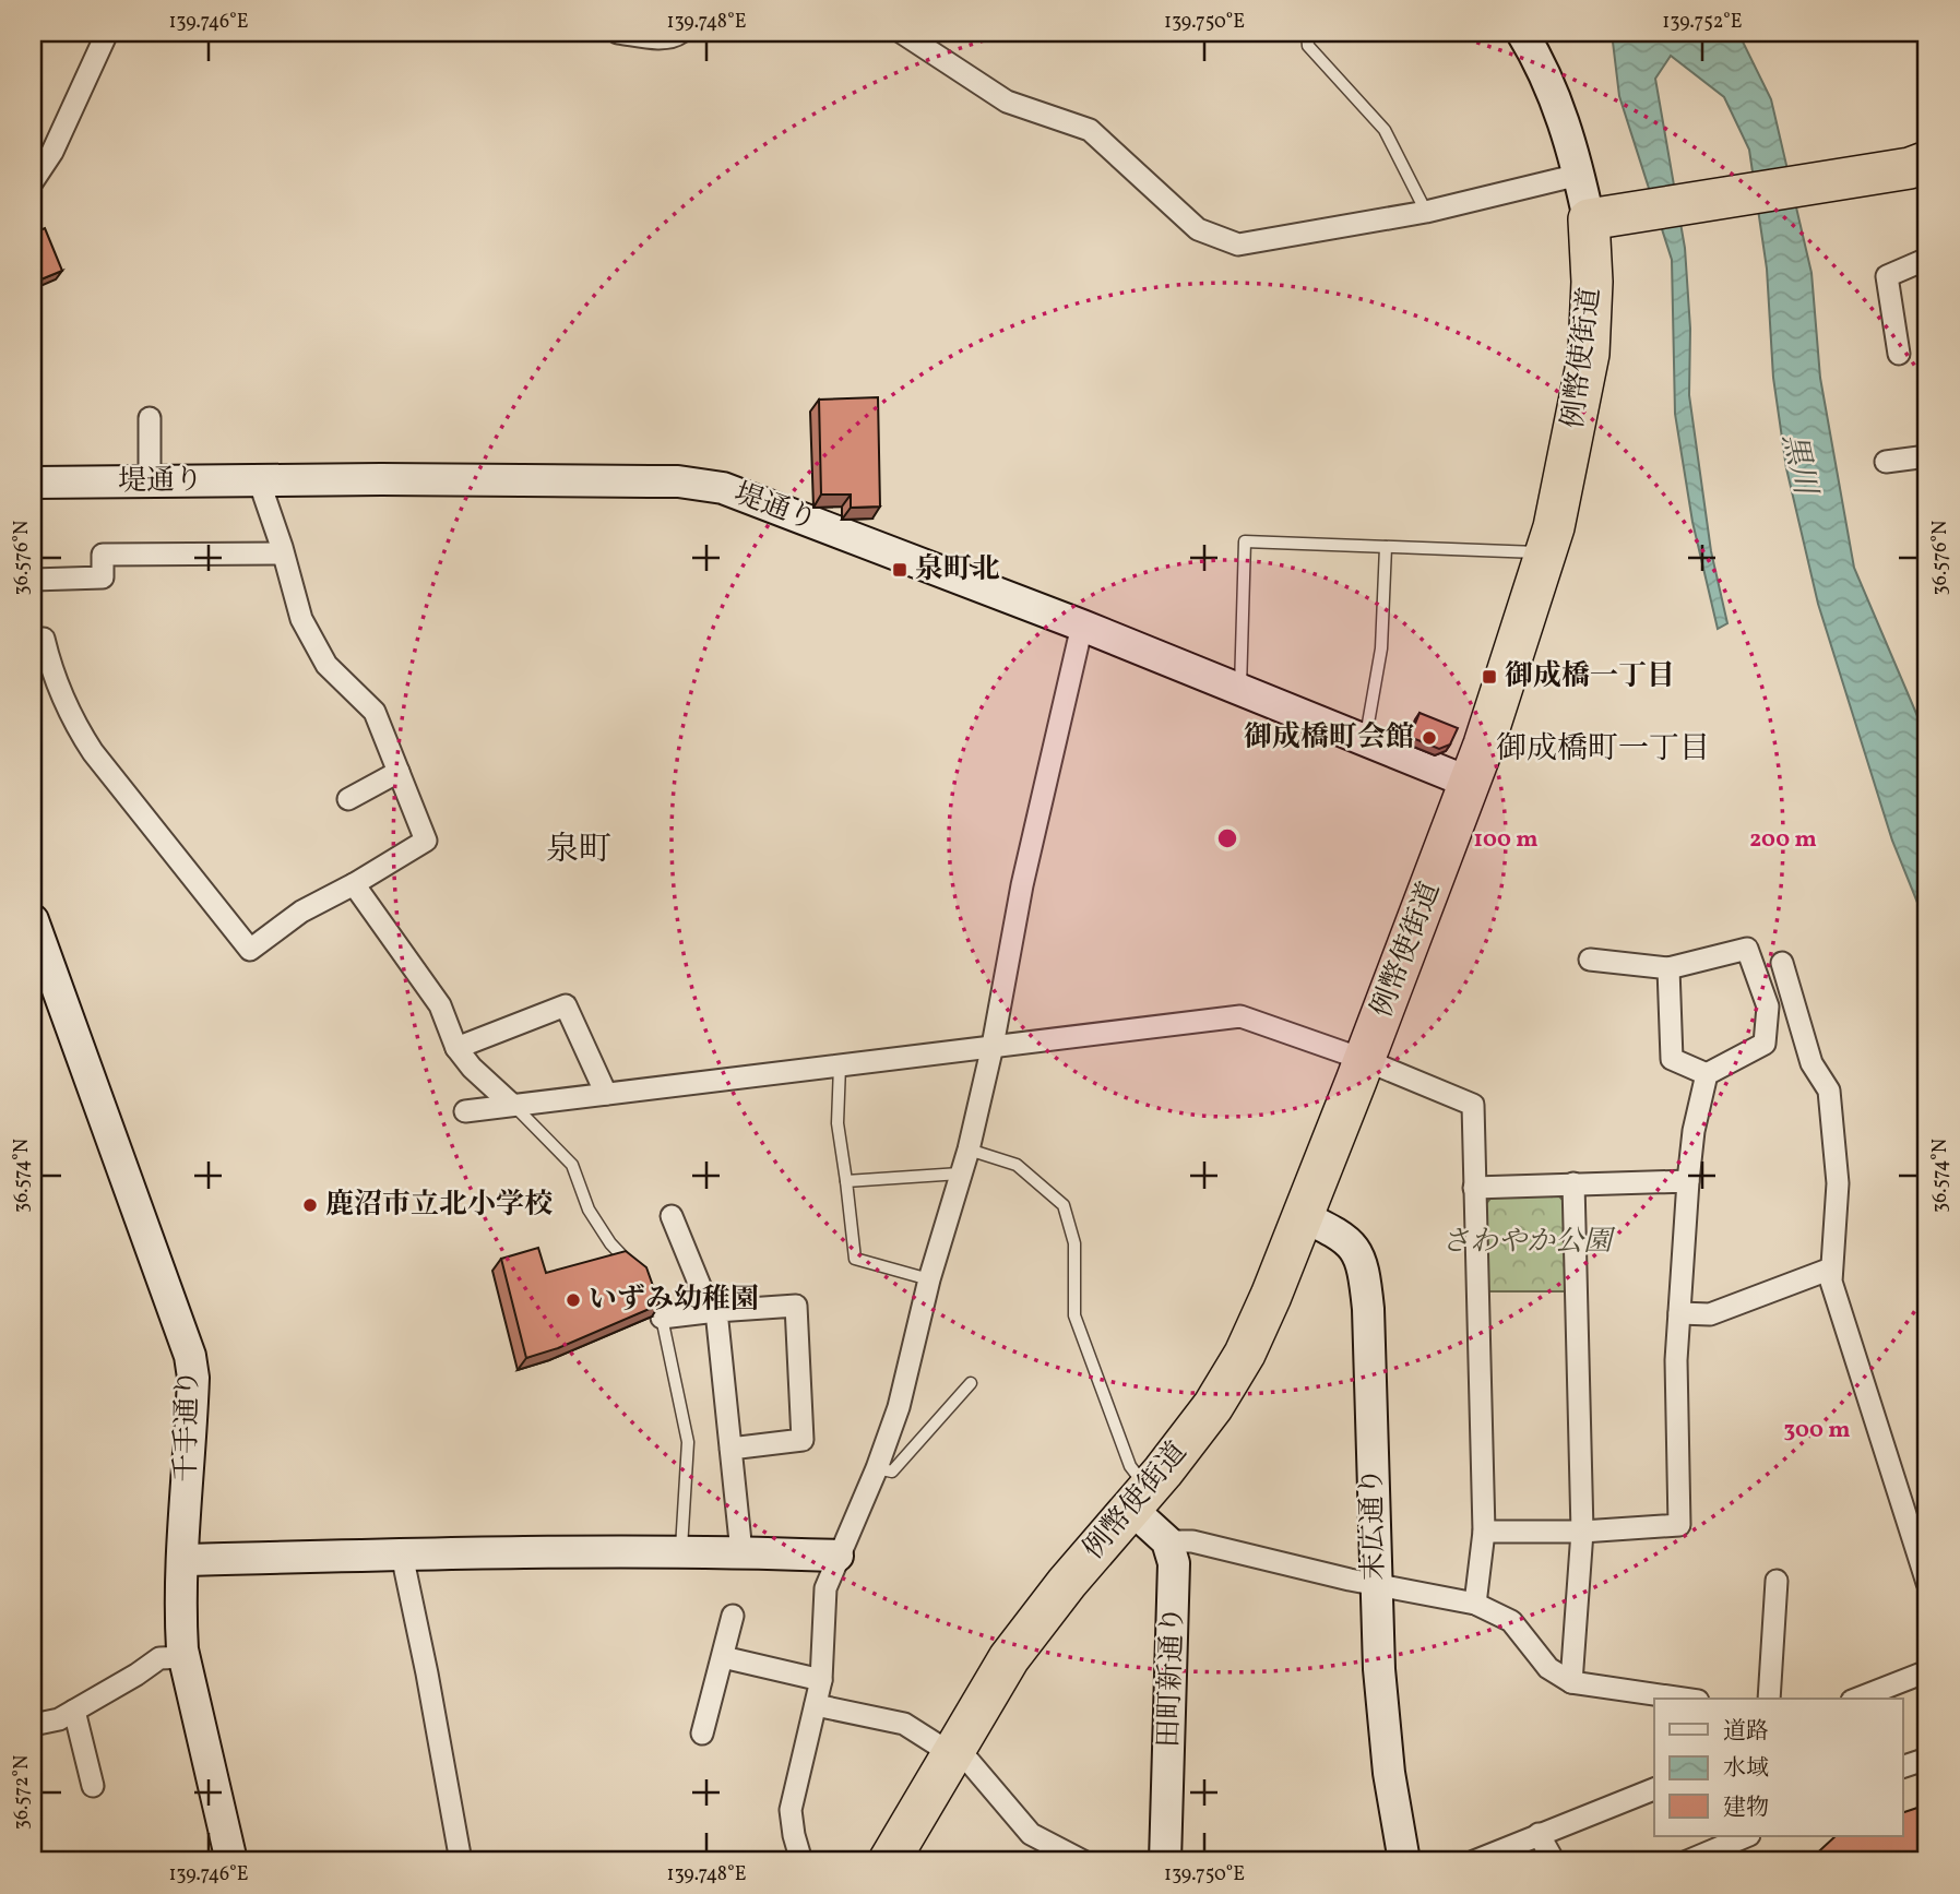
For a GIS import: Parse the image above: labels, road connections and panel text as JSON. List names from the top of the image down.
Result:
{
  "streets": {
    "highway": ["例幣使街道"],
    "street": [
      "堤通り",
      "千手通り",
      "末広通り",
      "田町新通り"
    ]
  },
  "crossings": [
    ["例幣使街道", "堤通り"],
    ["例幣使街道", "末広通り"]
  ],
  "districts": ["御成橋町一丁目", "泉町"],
  "water": ["黒川"],
  "parks": ["さわやか公園"],
  "places": {
    "transit": ["泉町北", "御成橋一丁目"],
    "other": ["御成橋町会館", "鹿沼市立北小学校", "いずみ幼稚園"]
  },
  "legend": ["道路", "水域", "建物"],
  "coordinates": [
    "139.746°E",
    "139.748°E",
    "139.750°E",
    "139.752°E",
    "36.576°N",
    "36.574°N",
    "36.572°N"
  ],
  "rings": ["100 m", "200 m", "300 m"]
}
